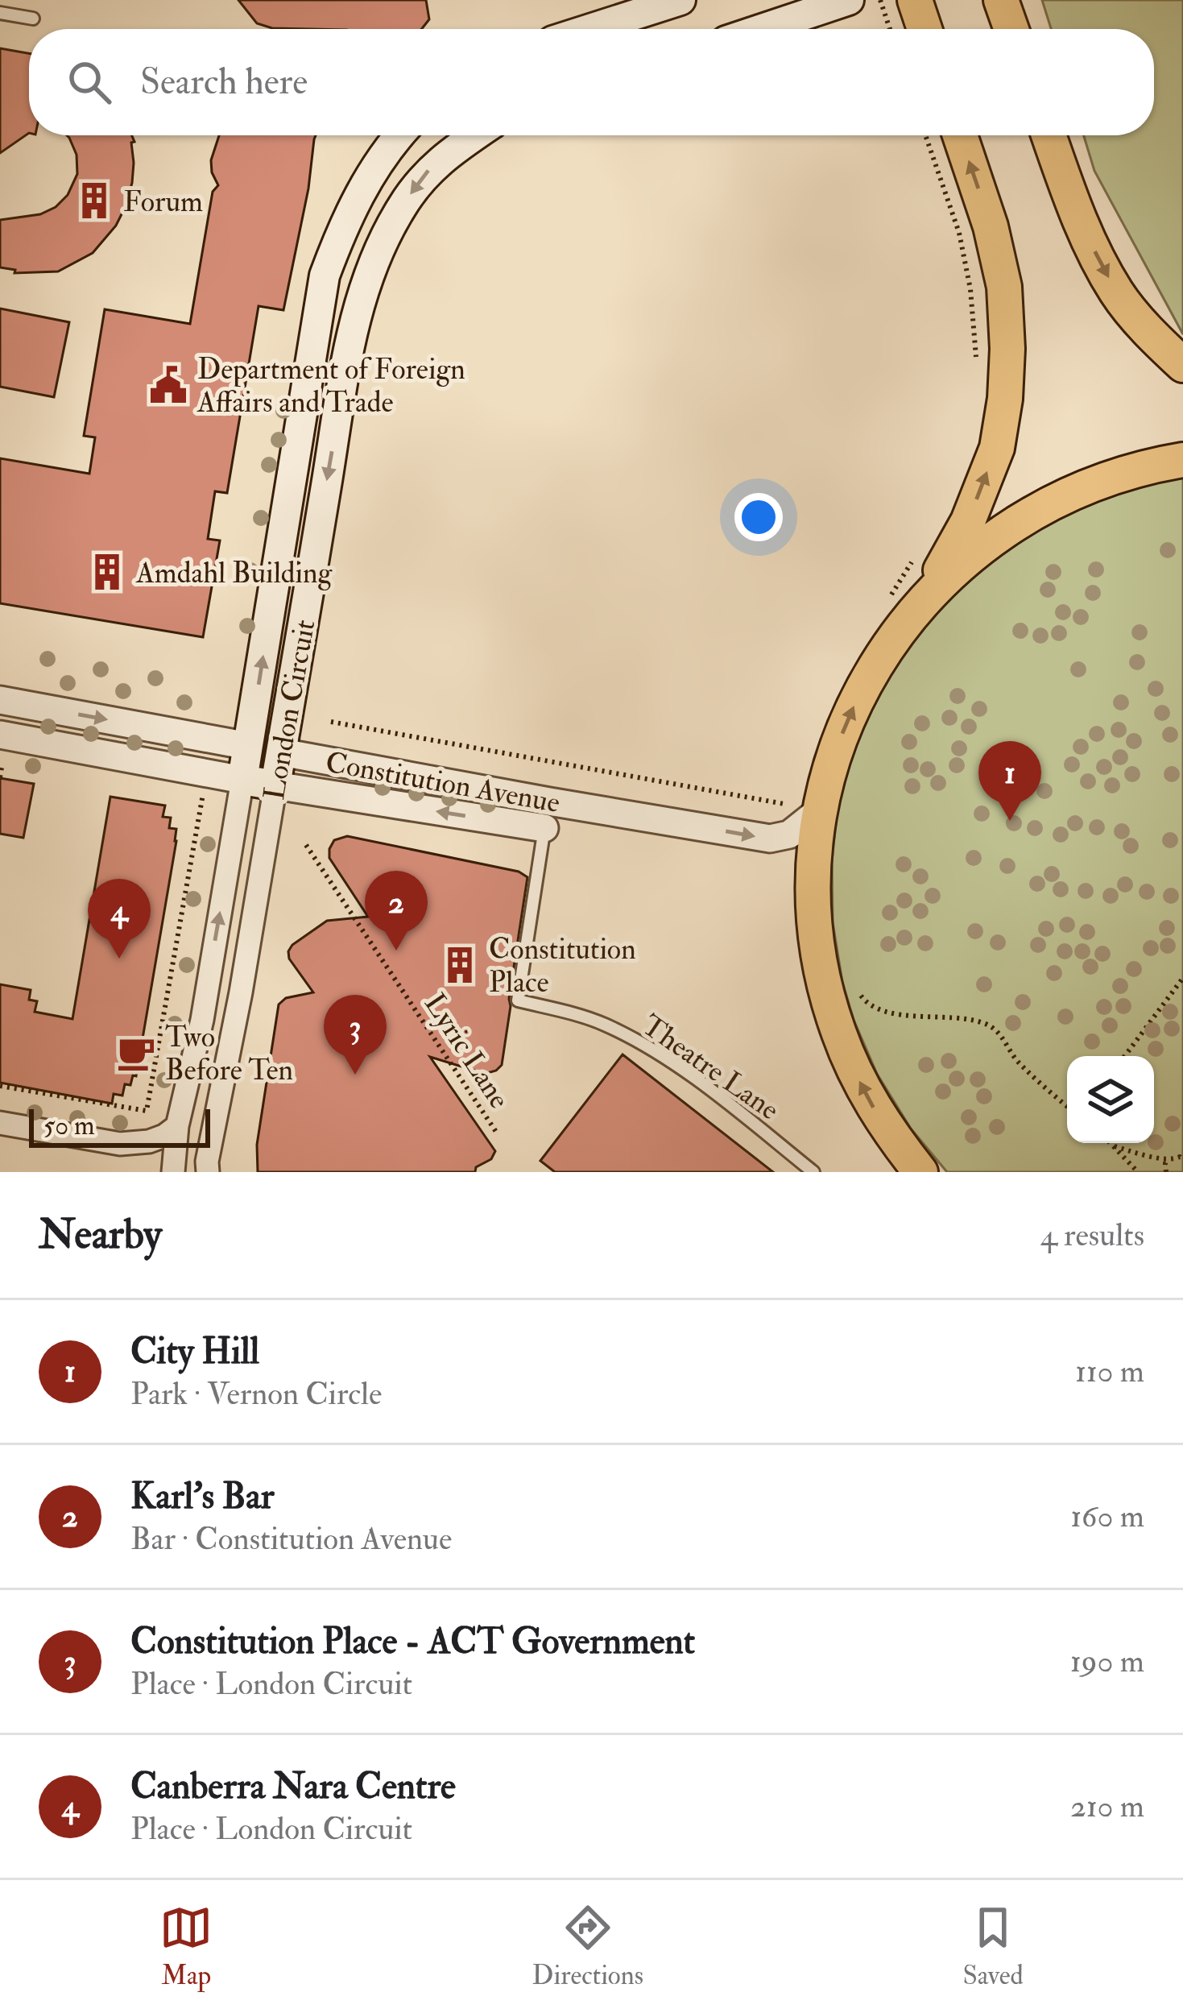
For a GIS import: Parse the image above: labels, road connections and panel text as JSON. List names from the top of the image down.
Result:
{
  "streets": {
    "main road": ["London Circuit", "Constitution Avenue"],
    "lane": ["Theatre Lane"],
    "path": ["Lyric Lane"]
  },
  "crossings": [
    ["London Circuit", "Constitution Avenue"],
    ["Constitution Avenue", "Theatre Lane"]
  ],
  "places": {
    "building": ["Forum", "Amdahl Building", "Constitution Place"],
    "public building": ["Department of Foreign Affairs and Trade"],
    "cafe": ["Two Before Ten"]
  },
  "scale_bar": "50 m",
  "page": {
    "search": "Search here",
    "pins": [
      "1",
      "2",
      "4",
      "3"
    ],
    "scale": "50 m",
    "heading": ["Nearby", "4 results"],
    "list": [
      {
        "mark": "1",
        "name": "City Hill",
        "note": "Park · Vernon Circle",
        "value": "110 m"
      },
      {
        "mark": "2",
        "name": "Karl's Bar",
        "note": "Bar · Constitution Avenue",
        "value": "160 m"
      },
      {
        "mark": "3",
        "name": "Constitution Place - ACT Government",
        "note": "Place · London Circuit",
        "value": "190 m"
      },
      {
        "mark": "4",
        "name": "Canberra Nara Centre",
        "note": "Place · London Circuit",
        "value": "210 m"
      }
    ],
    "nav": ["Map", "Directions", "Saved"]
  }
}
